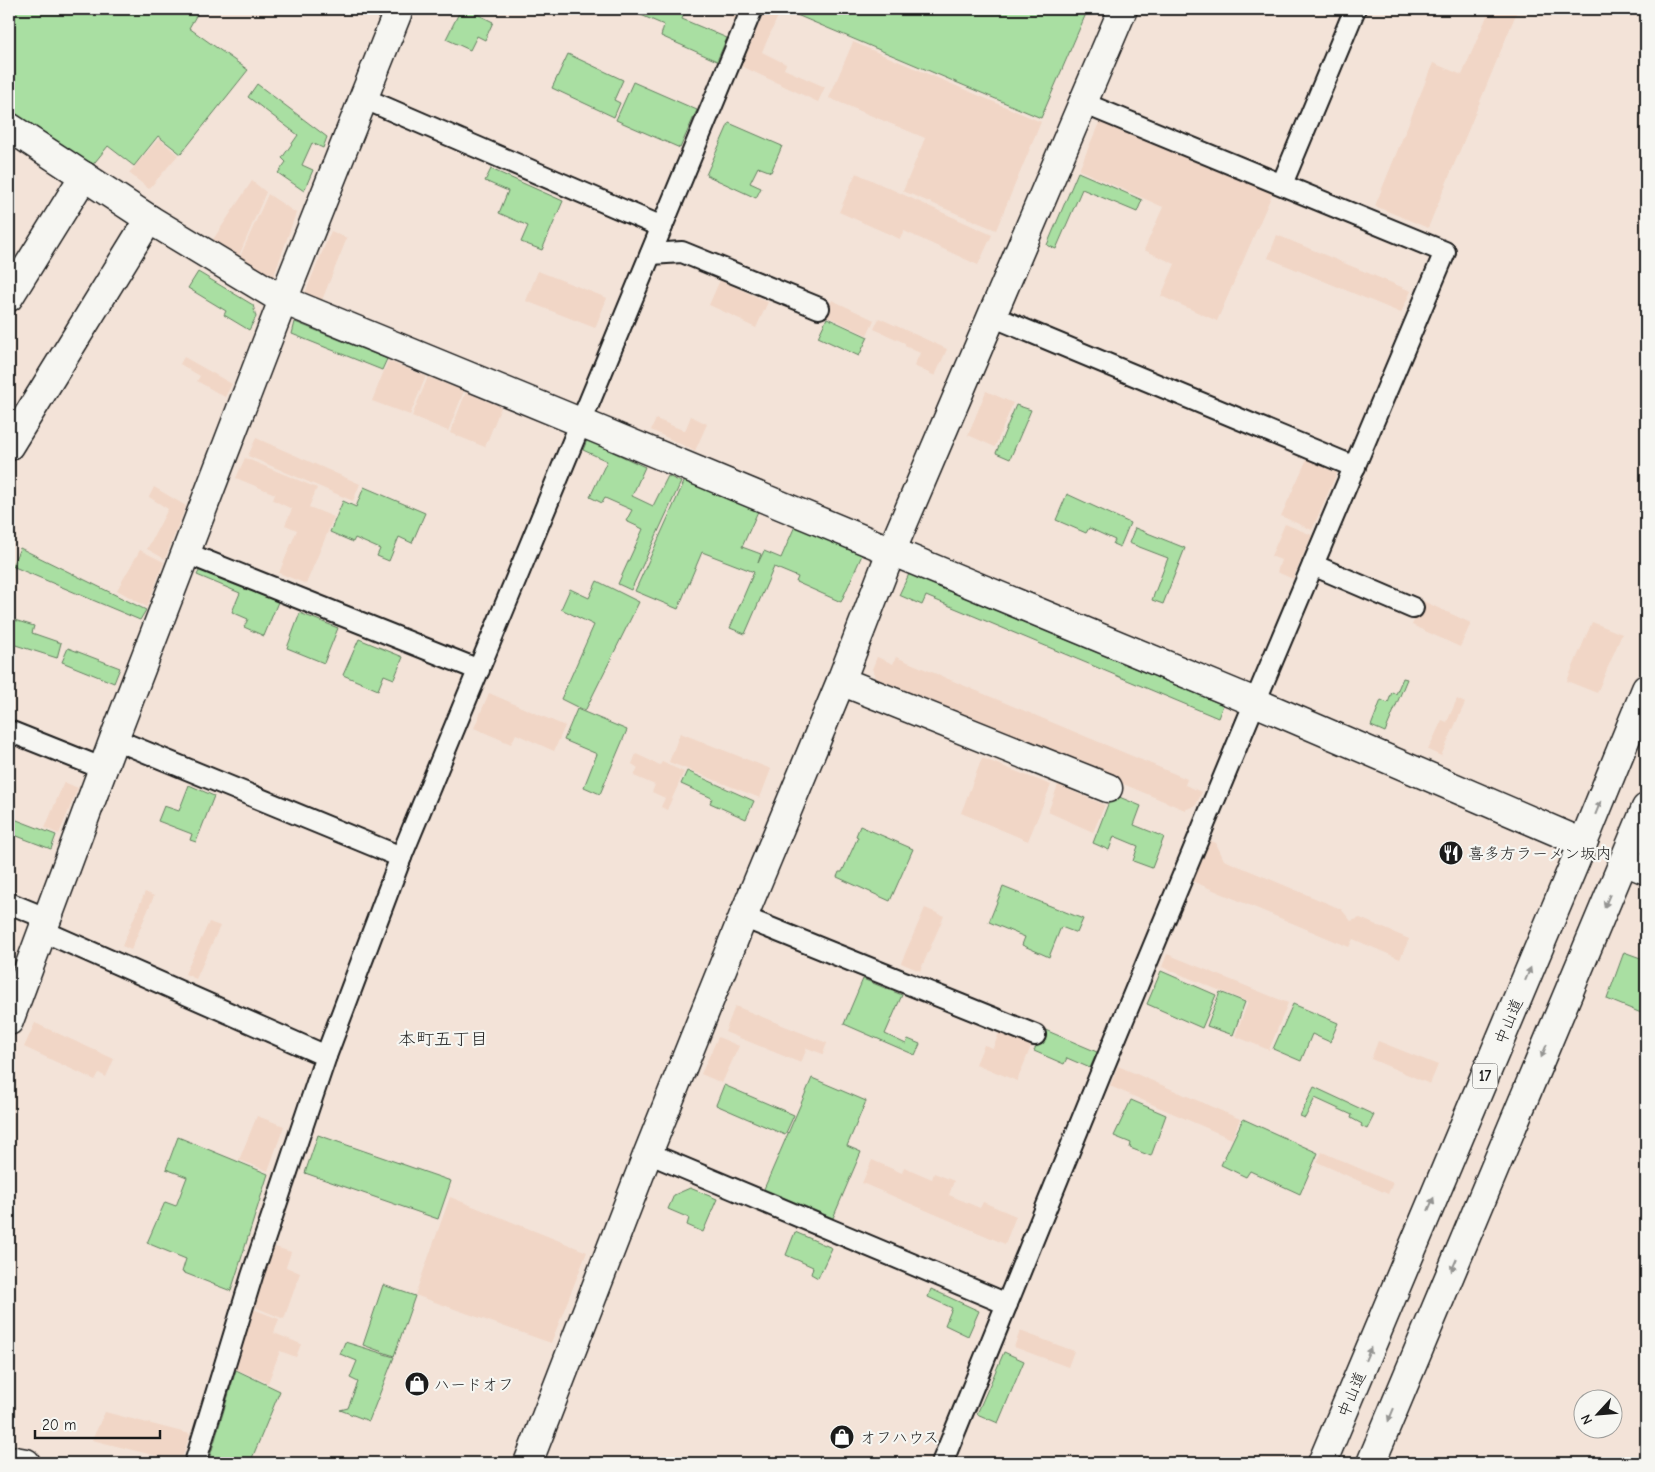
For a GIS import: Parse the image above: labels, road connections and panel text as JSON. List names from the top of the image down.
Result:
{
  "streets": {
    "main road": ["中山道", "17"]
  },
  "districts": ["本町五丁目"],
  "places": {
    "restaurant": ["喜多方ラーメン坂内"],
    "shop": ["ハードオフ", "オフハウス"]
  },
  "scale_bar": "20 m",
  "north": "bottom left"
}
